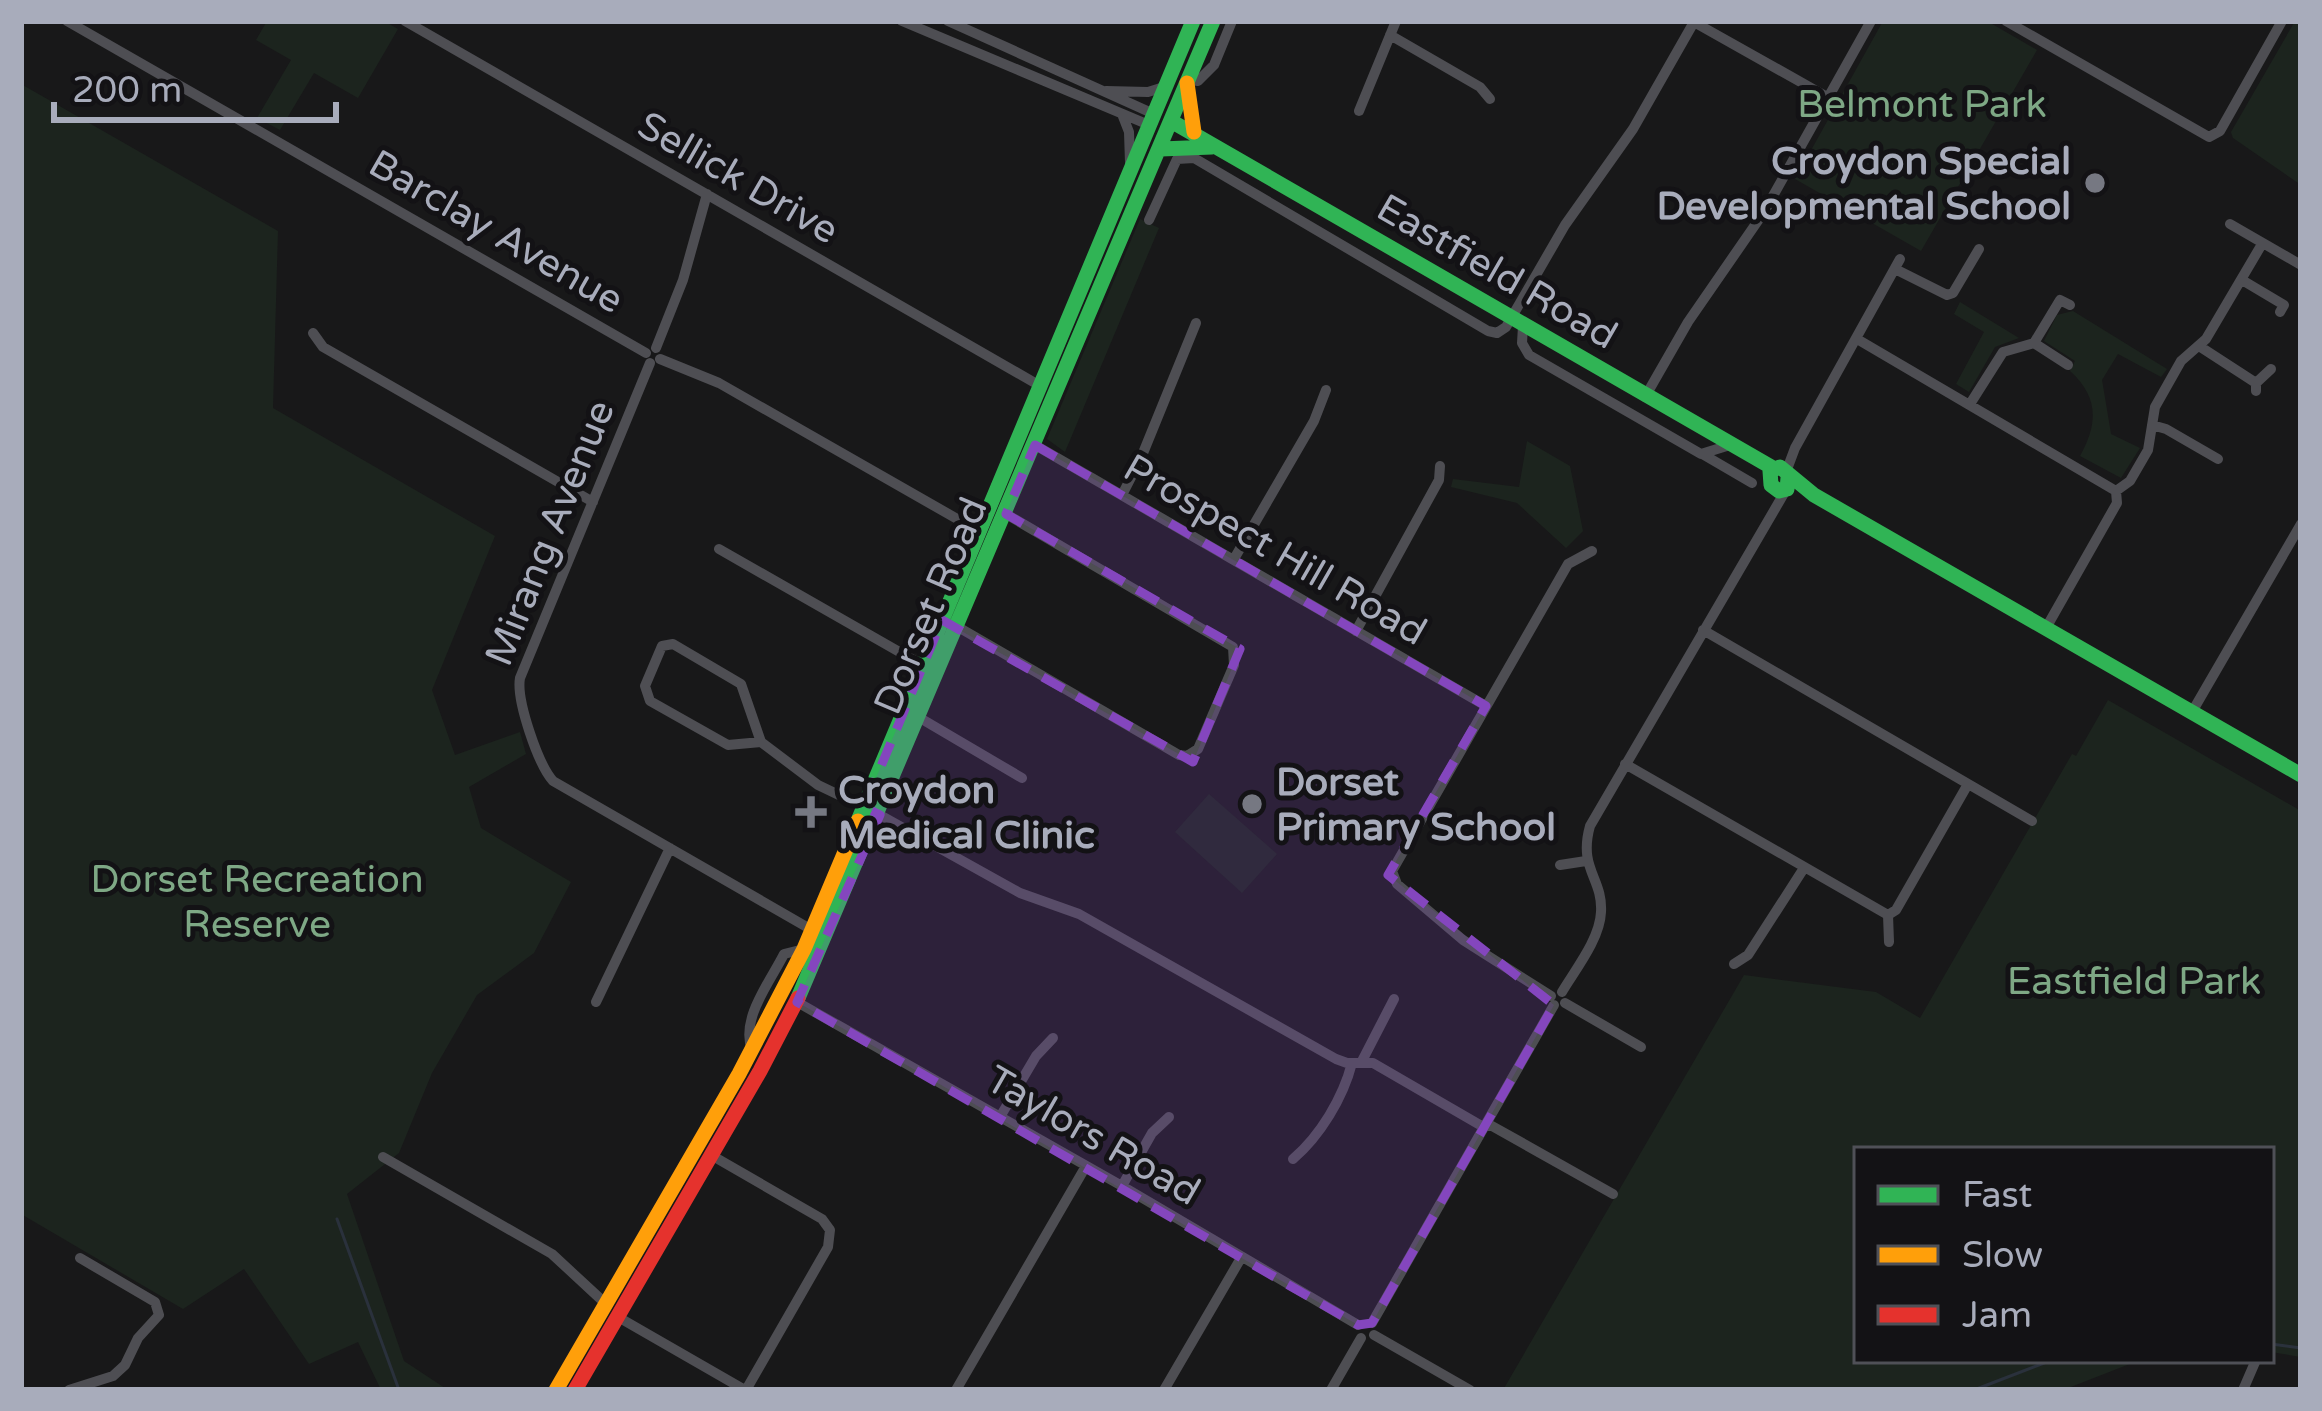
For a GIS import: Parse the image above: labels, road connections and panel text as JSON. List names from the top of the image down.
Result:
{
  "streets": {
    "main road": ["Eastfield Road", "Dorset Road"],
    "street": [
      "Sellick Drive",
      "Barclay Avenue",
      "Mirang Avenue",
      "Prospect Hill Road",
      "Taylors Road"
    ]
  },
  "crossings": [
    ["Sellick Drive", "Mirang Avenue"],
    ["Sellick Drive", "Dorset Road"],
    ["Barclay Avenue", "Mirang Avenue"],
    ["Barclay Avenue", "Dorset Road"],
    ["Eastfield Road", "Dorset Road"],
    ["Mirang Avenue", "Dorset Road"],
    ["Prospect Hill Road", "Dorset Road"],
    ["Dorset Road", "Taylors Road"]
  ],
  "parks": ["Belmont Park", "Dorset Recreation Reserve", "Eastfield Park"],
  "places": {
    "other": ["Croydon Special Developmental School", "Dorset Primary School"],
    "health": ["Croydon Medical Clinic"]
  },
  "legend": ["Fast", "Slow", "Jam"],
  "scale_bar": "200 m"
}
